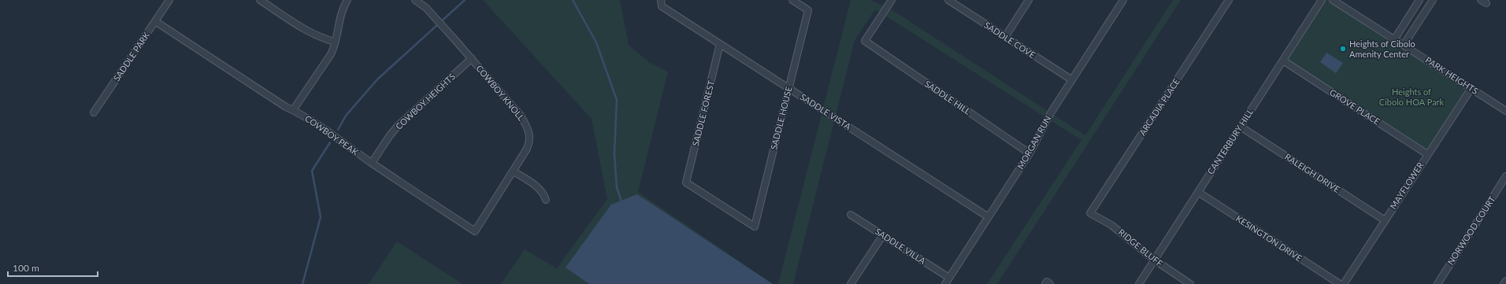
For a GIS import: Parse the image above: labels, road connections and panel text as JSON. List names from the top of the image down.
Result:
{
  "streets": {
    "street": [
      "SADDLE COVE",
      "SADDLE PARK",
      "PARK HEIGHTS",
      "COWBOY KNOLL",
      "SADDLE HILL",
      "COWBOY HEIGHTS",
      "ARCADIA PLACE",
      "GROVE PLACE",
      "SADDLE VISTA",
      "SADDLE FOREST",
      "SADDLE HOUSE",
      "COWBOY PEAK",
      "CANTERBURY HILL",
      "MORGAN RUN",
      "RALEIGH DRIVE",
      "MAYFLOWER",
      "NORWOOD COURT",
      "KESINGTON DRIVE",
      "SADDLE VILLA",
      "RIDGE BLUFF"
    ]
  },
  "crossings": [
    ["SADDLE COVE", "MORGAN RUN"],
    ["SADDLE PARK", "COWBOY PEAK"],
    ["PARK HEIGHTS", "MAYFLOWER"],
    ["COWBOY KNOLL", "COWBOY HEIGHTS"],
    ["COWBOY KNOLL", "COWBOY PEAK"],
    ["SADDLE HILL", "MORGAN RUN"],
    ["COWBOY HEIGHTS", "COWBOY PEAK"],
    ["ARCADIA PLACE", "RIDGE BLUFF"],
    ["GROVE PLACE", "CANTERBURY HILL"],
    ["GROVE PLACE", "MAYFLOWER"],
    ["SADDLE VISTA", "SADDLE FOREST"],
    ["SADDLE VISTA", "SADDLE HOUSE"],
    ["SADDLE VISTA", "MORGAN RUN"],
    ["SADDLE FOREST", "SADDLE HOUSE"],
    ["CANTERBURY HILL", "RALEIGH DRIVE"],
    ["CANTERBURY HILL", "KESINGTON DRIVE"],
    ["CANTERBURY HILL", "RIDGE BLUFF"],
    ["MORGAN RUN", "SADDLE VILLA"],
    ["RALEIGH DRIVE", "MAYFLOWER"]
  ],
  "parks": ["Heights of Cibolo HOA Park"],
  "places": ["Heights of Cibolo Amenity Center"],
  "scale_bar": "100 m"
}
